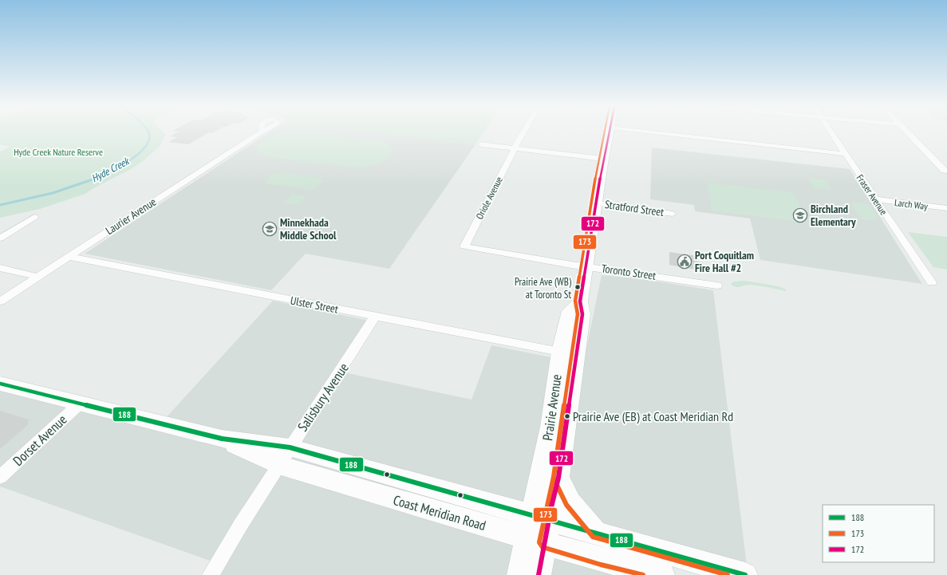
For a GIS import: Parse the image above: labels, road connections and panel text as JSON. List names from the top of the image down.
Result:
{
  "streets": {
    "main road": ["Prairie Avenue", "Coast Meridian Road"],
    "street": [
      "Fraser Avenue",
      "Oriole Avenue",
      "Larch Way",
      "Stratford Street",
      "Laurier Avenue",
      "Toronto Street",
      "Ulster Street",
      "Salisbury Avenue",
      "Dorset Avenue"
    ]
  },
  "crossings": [
    ["Fraser Avenue", "Larch Way"],
    ["Oriole Avenue", "Toronto Street"],
    ["Stratford Street", "Prairie Avenue"],
    ["Laurier Avenue", "Ulster Street"],
    ["Toronto Street", "Prairie Avenue"],
    ["Ulster Street", "Salisbury Avenue"],
    ["Ulster Street", "Prairie Avenue"],
    ["Salisbury Avenue", "Coast Meridian Road"],
    ["Prairie Avenue", "Coast Meridian Road"],
    ["Dorset Avenue", "Coast Meridian Road"]
  ],
  "water": ["Hyde Creek"],
  "parks": ["Hyde Creek Nature Reserve"],
  "places": {
    "school or university": ["Birchland Elementary", "Minnekhada Middle School"],
    "public building": ["Port Coquitlam Fire Hall #2"],
    "other": ["Prairie Ave (WB) at Toronto St", "Prairie Ave (EB) at Coast Meridian Rd"]
  },
  "lines": ["transit line 173", "transit line 172", "transit line 188"],
  "legend": ["188", "173", "172"]
}
